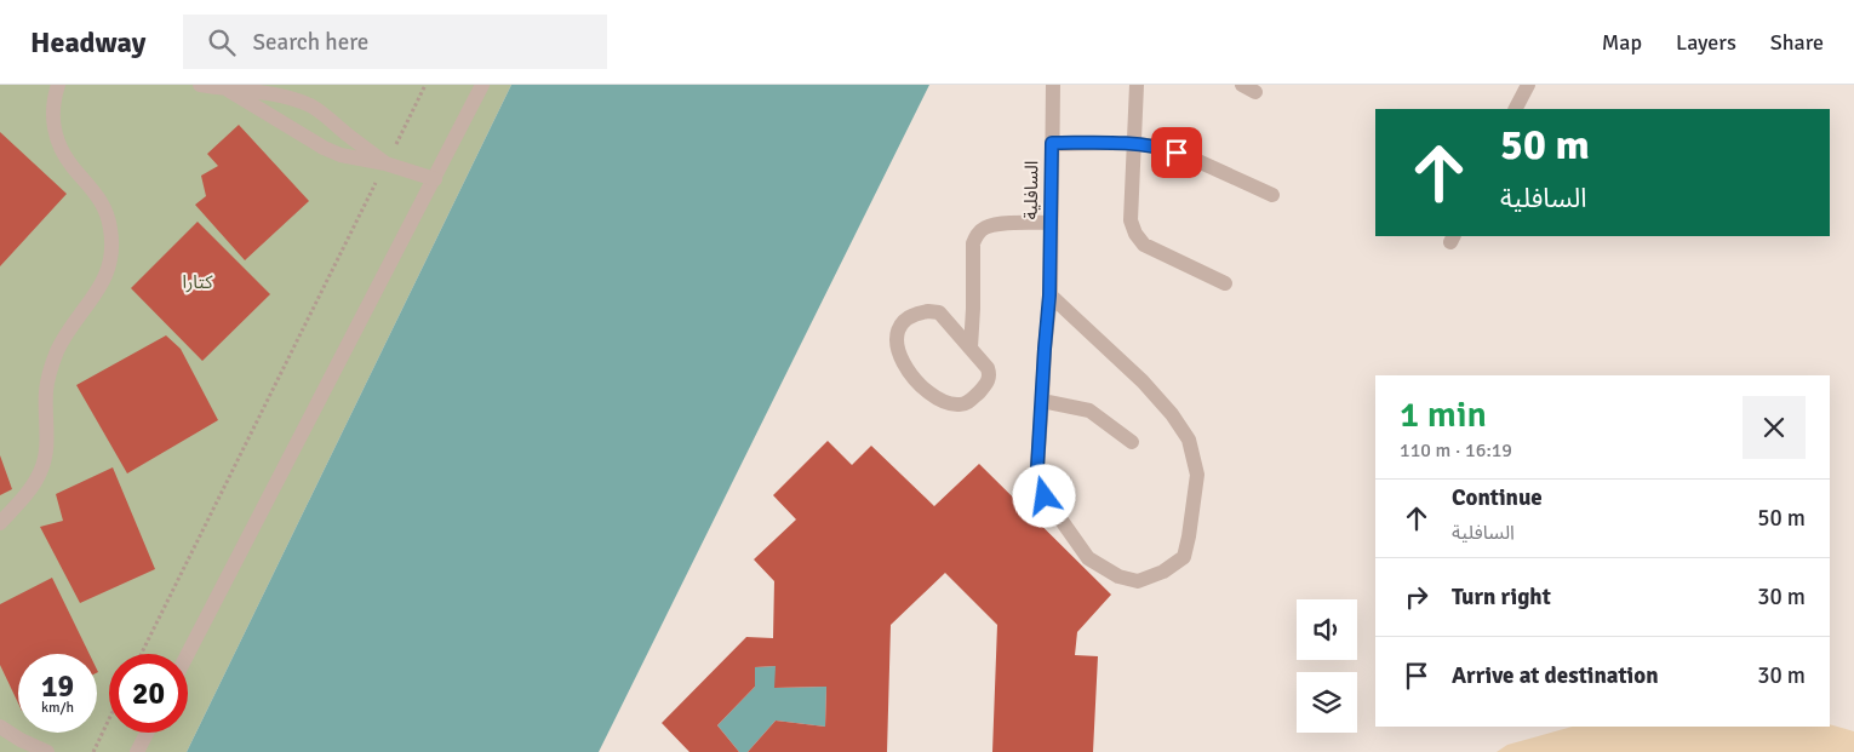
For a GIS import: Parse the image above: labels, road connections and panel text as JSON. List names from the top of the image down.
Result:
{
  "streets": {
    "street": ["السافلية"]
  },
  "parks": ["كتارا"],
  "page": {
    "header": "Headway",
    "search": "Search here",
    "nav": ["Map", "Layers", "Share"],
    "turn": ["50 m", "السافلية"],
    "heading": ["1 min", "110 m · 16:19"],
    "list": [
      {
        "name": "Continue",
        "note": "السافلية",
        "value": "50 m"
      },
      {
        "name": "Turn right",
        "value": "30 m"
      },
      {
        "name": "Arrive at destination",
        "value": "30 m"
      }
    ],
    "speed": "19 km/h",
    "limit": "20"
  }
}
